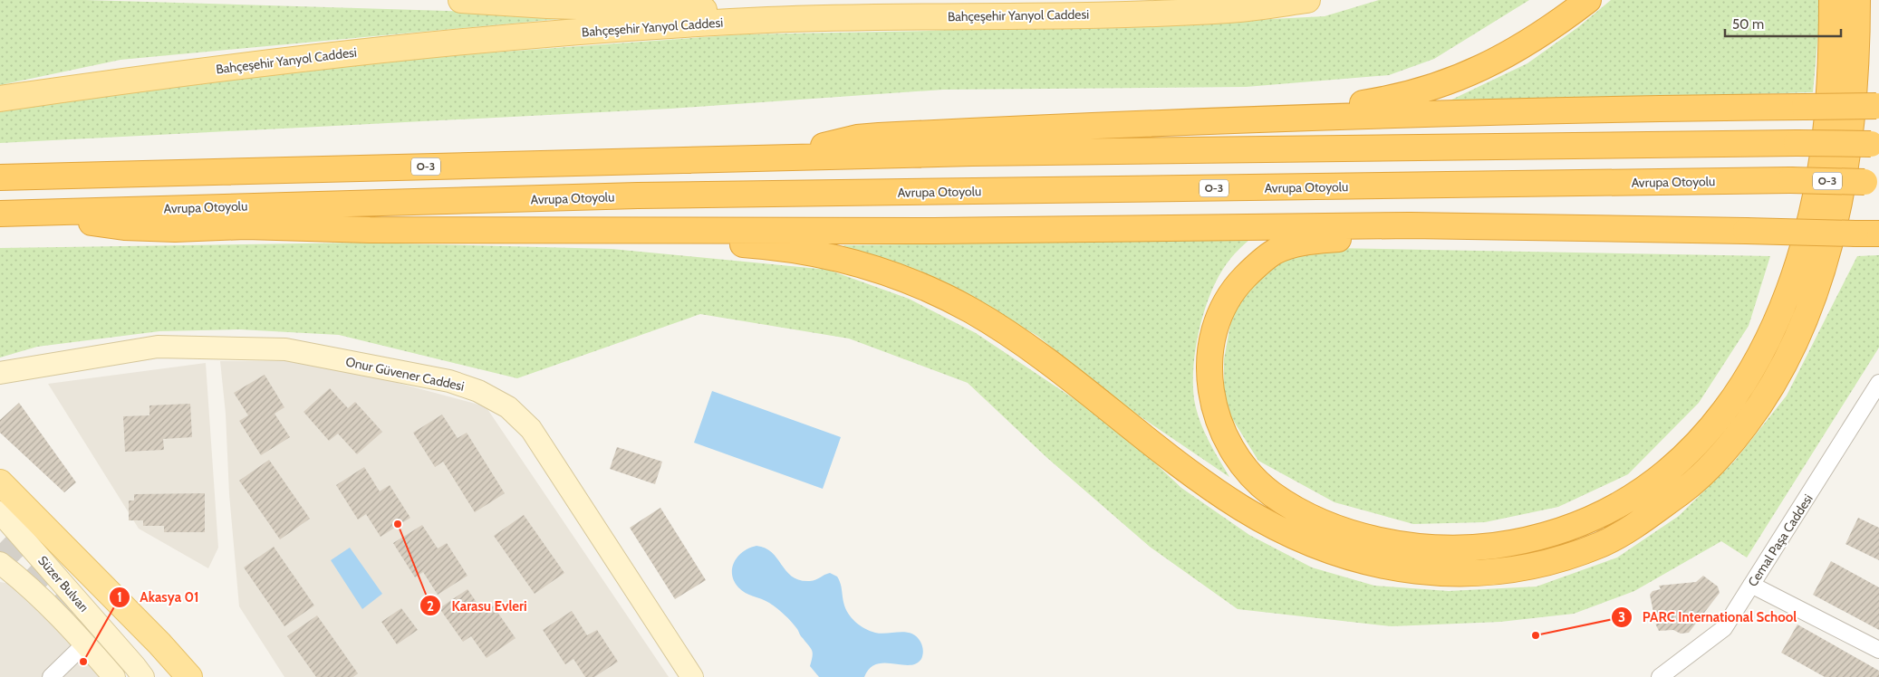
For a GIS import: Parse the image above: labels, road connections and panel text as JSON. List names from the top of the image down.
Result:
{
  "streets": {
    "highway": ["O-3", "Avrupa Otoyolu"],
    "main road": ["Bahçeşehir Yanyol Caddesi"],
    "street": ["Onur Güvener Caddesi", "Cemal Paşa Caddesi", "Süzer Bulvarı"]
  },
  "places": ["Karasu Evleri", "PARC International School", "Akasya 01"],
  "scale_bar": "50 m"
}
